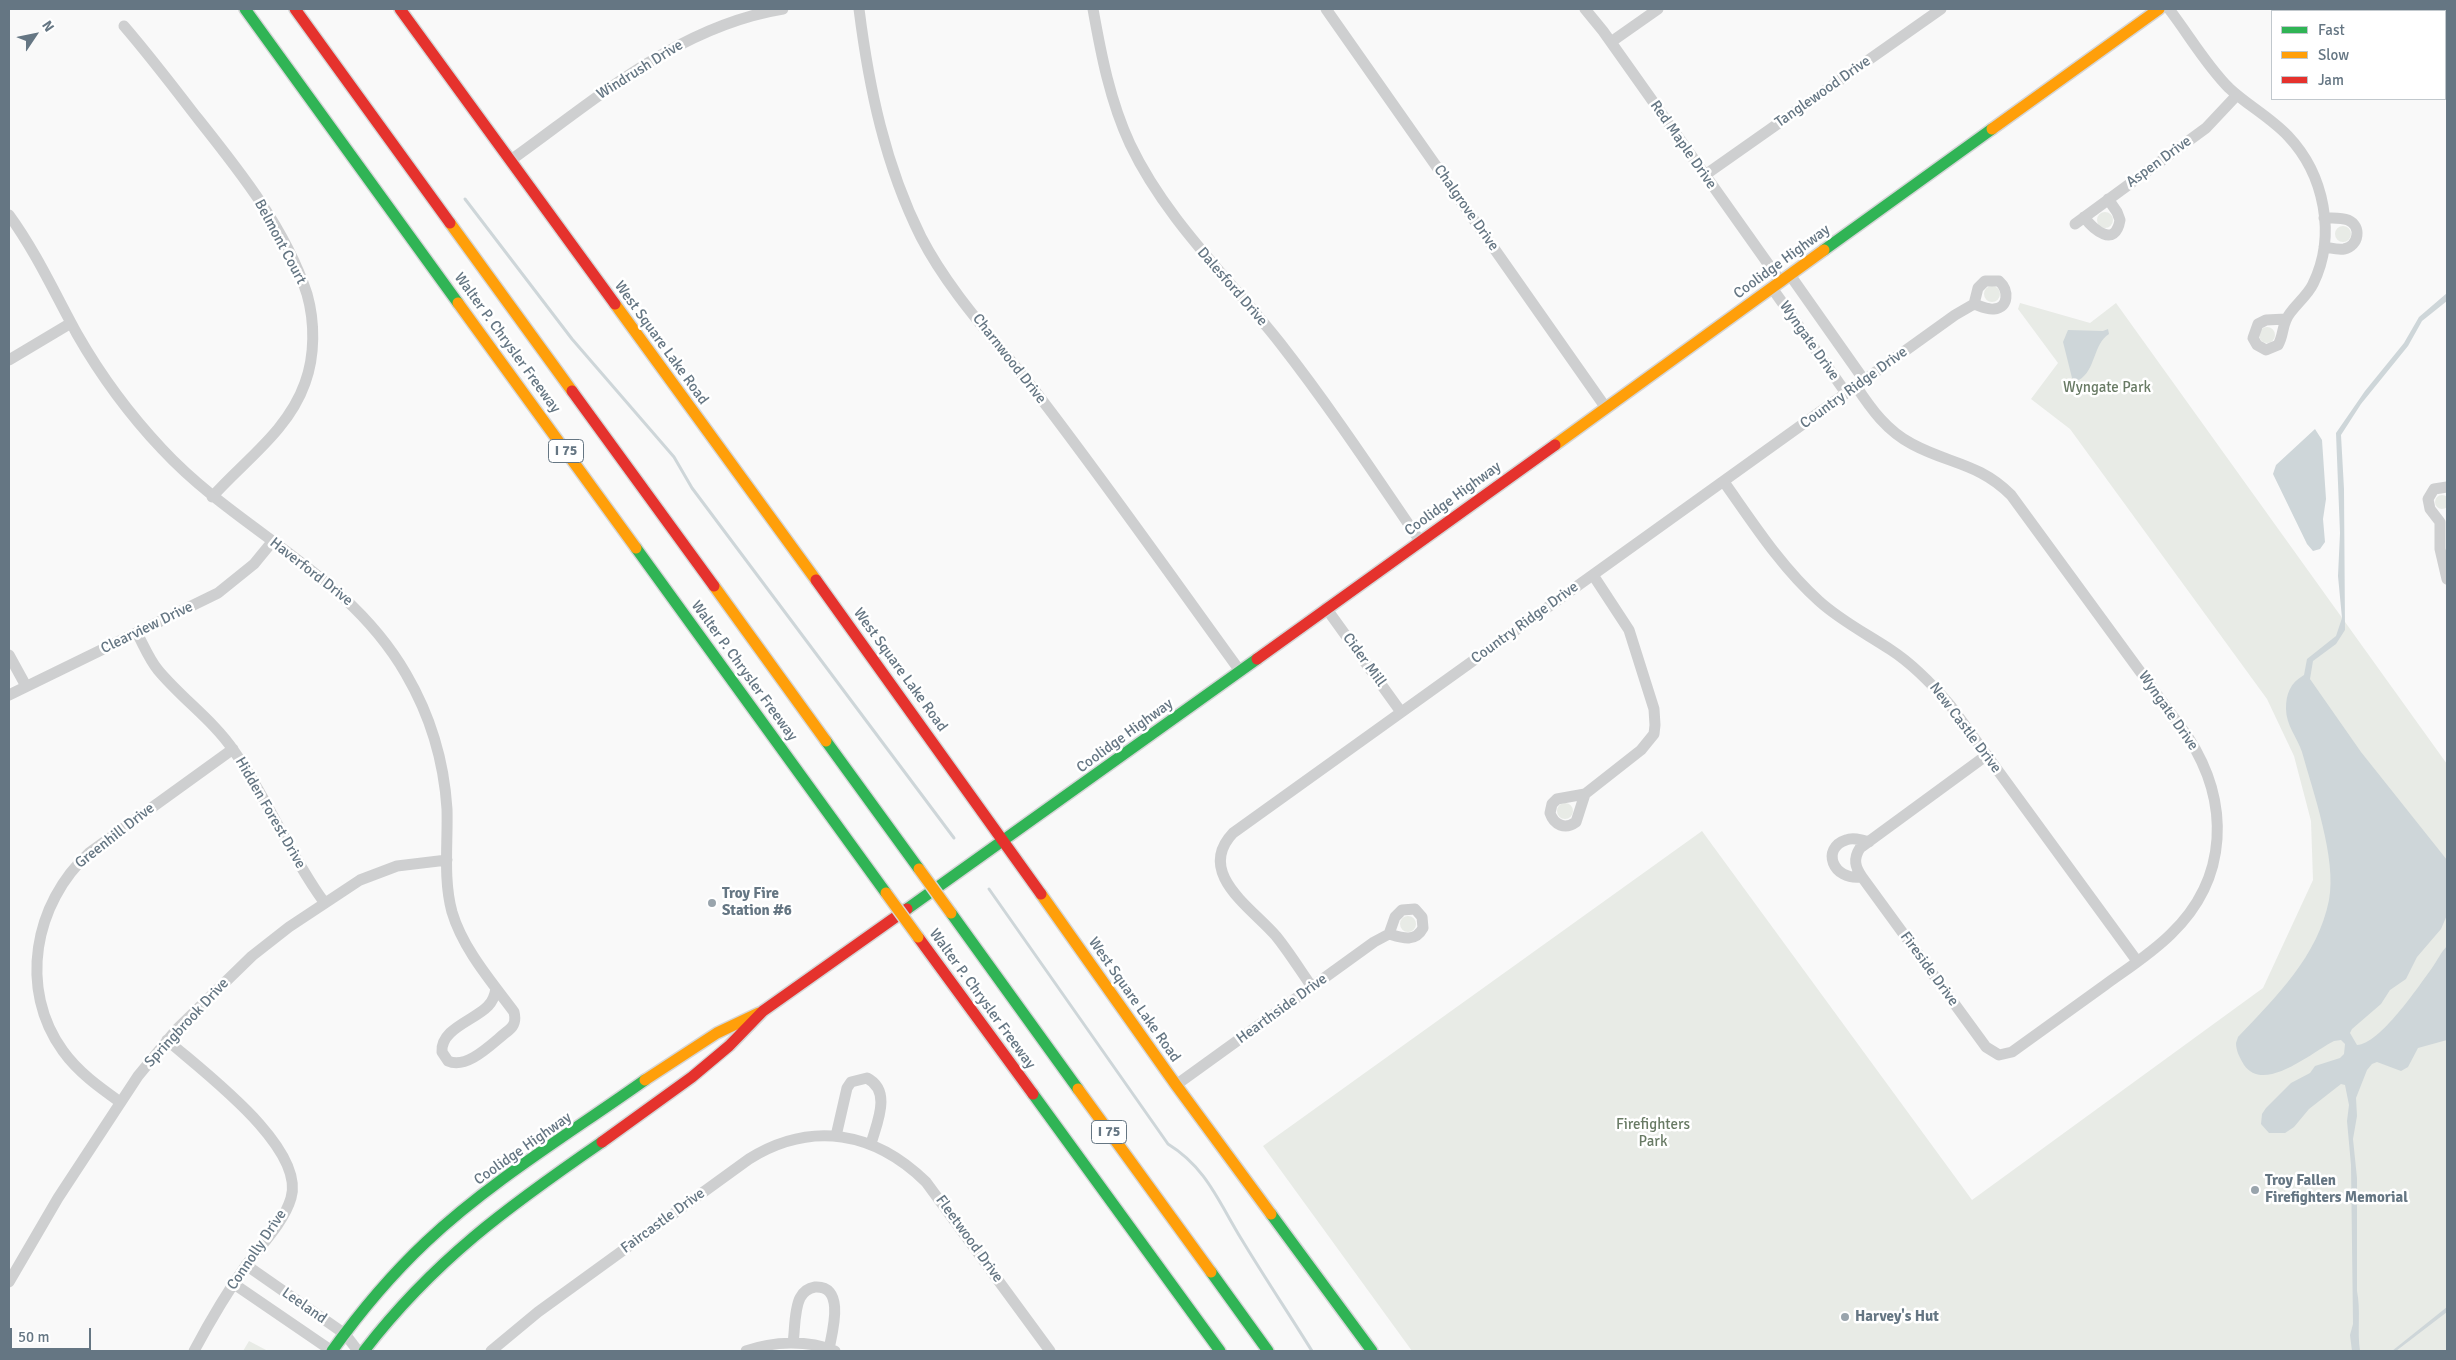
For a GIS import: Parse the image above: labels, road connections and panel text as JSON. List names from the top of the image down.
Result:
{
  "streets": {
    "main road": [
      "Coolidge Highway",
      "Walter P. Chrysler Freeway",
      "West Square Lake Road",
      "I 75"
    ],
    "street": [
      "Windrush Drive",
      "Tanglewood Drive",
      "Red Maple Drive",
      "Aspen Drive",
      "Chalgrove Drive",
      "Belmont Court",
      "Dalesford Drive",
      "Wyngate Drive",
      "Charnwood Drive",
      "Country Ridge Drive",
      "Haverford Drive",
      "Clearview Drive",
      "Cider Mill",
      "New Castle Drive",
      "Hidden Forest Drive",
      "Greenhill Drive",
      "Fireside Drive",
      "Hearthside Drive",
      "Springbrook Drive",
      "Faircastle Drive",
      "Fleetwood Drive",
      "Connolly Drive",
      "Leeland"
    ]
  },
  "crossings": [
    ["Windrush Drive", "West Square Lake Road"],
    ["Tanglewood Drive", "Red Maple Drive"],
    ["Red Maple Drive", "Coolidge Highway"],
    ["Red Maple Drive", "Wyngate Drive"],
    ["Chalgrove Drive", "Coolidge Highway"],
    ["Belmont Court", "Haverford Drive"],
    ["Coolidge Highway", "Dalesford Drive"],
    ["Coolidge Highway", "Wyngate Drive"],
    ["Coolidge Highway", "West Square Lake Road"],
    ["Coolidge Highway", "Charnwood Drive"],
    ["Coolidge Highway", "Cider Mill"],
    ["Coolidge Highway", "Leeland"],
    ["Wyngate Drive", "Country Ridge Drive"],
    ["Wyngate Drive", "New Castle Drive"],
    ["Wyngate Drive", "Fireside Drive"],
    ["West Square Lake Road", "Hearthside Drive"],
    ["Country Ridge Drive", "Cider Mill"],
    ["Country Ridge Drive", "New Castle Drive"],
    ["Country Ridge Drive", "Hearthside Drive"],
    ["Haverford Drive", "Clearview Drive"],
    ["Haverford Drive", "Springbrook Drive"],
    ["Clearview Drive", "Hidden Forest Drive"],
    ["New Castle Drive", "Fireside Drive"],
    ["Hidden Forest Drive", "Greenhill Drive"],
    ["Hidden Forest Drive", "Springbrook Drive"],
    ["Greenhill Drive", "Springbrook Drive"],
    ["Springbrook Drive", "Connolly Drive"],
    ["Faircastle Drive", "Fleetwood Drive"],
    ["Connolly Drive", "Leeland"]
  ],
  "parks": ["Wyngate Park", "Firefighters Park"],
  "places": ["Troy Fire Station #6", "Troy Fallen Firefighters Memorial", "Harvey's Hut"],
  "legend": ["Fast", "Slow", "Jam"],
  "scale_bar": "50 m",
  "north": "top right"
}
